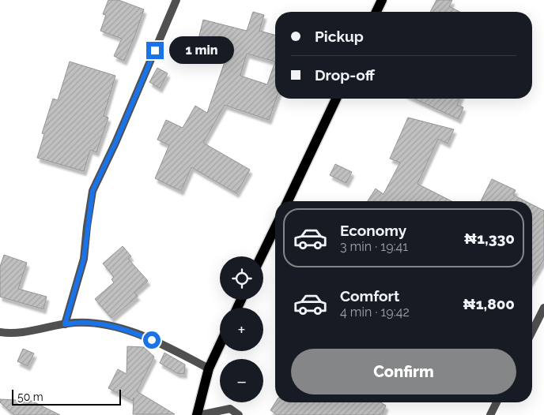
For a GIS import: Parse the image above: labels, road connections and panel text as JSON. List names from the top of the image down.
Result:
{
  "scale_bar": "50 m",
  "page": {
    "banner": ["Pickup", "Drop-off"],
    "bubble": "1 min",
    "list": [
      {
        "name": "Economy",
        "note": "3 min · 19:41",
        "value": "₦1,330"
      },
      {
        "name": "Comfort",
        "note": "4 min · 19:42",
        "value": "₦1,800"
      }
    ],
    "map_buttons": ["+", "−"],
    "buttons": "Confirm",
    "scale": "50 m"
  }
}
